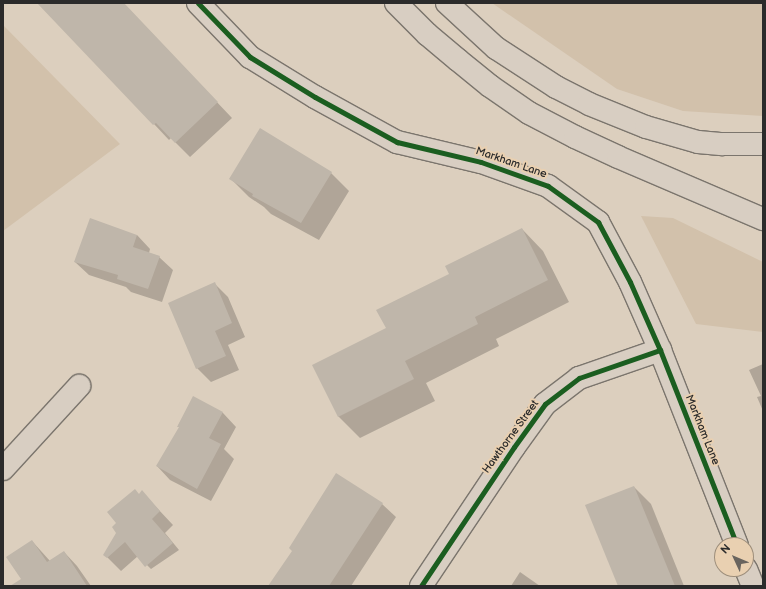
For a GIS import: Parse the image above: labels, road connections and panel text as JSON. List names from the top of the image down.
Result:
{
  "streets": {
    "street": ["Markham Lane", "Hawthorne Street"]
  },
  "crossings": [
    ["Markham Lane", "Hawthorne Street"]
  ],
  "north": "top left"
}
